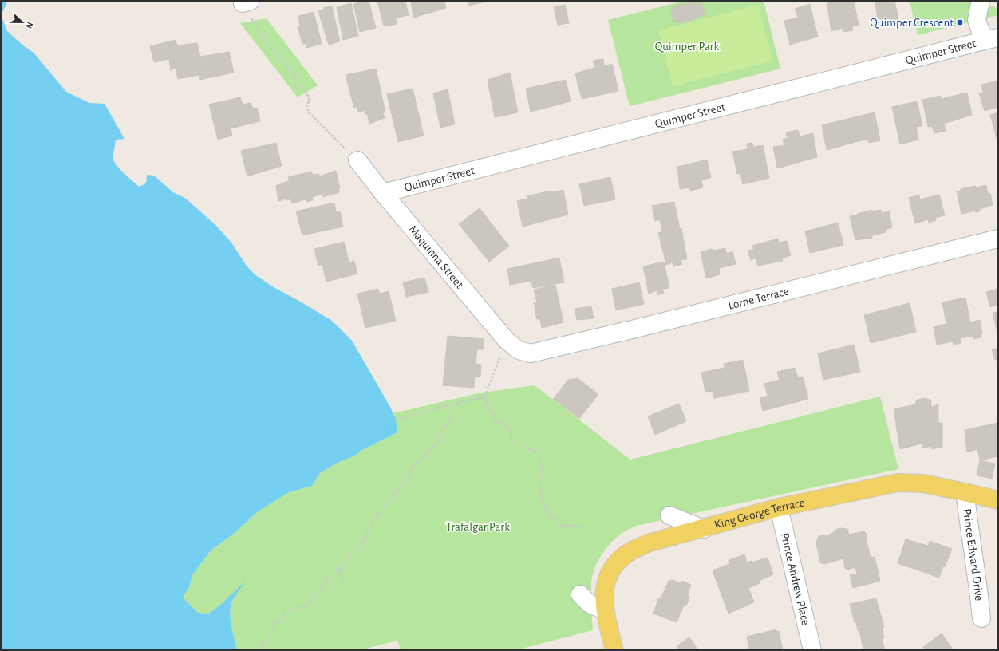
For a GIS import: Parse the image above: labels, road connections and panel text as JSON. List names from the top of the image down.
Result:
{
  "streets": {
    "main road": ["King George Terrace"],
    "street": [
      "Quimper Street",
      "Maquinna Street",
      "Lorne Terrace",
      "Prince Edward Drive",
      "Prince Andrew Place"
    ]
  },
  "crossings": [
    ["Quimper Street", "Maquinna Street"],
    ["Maquinna Street", "Lorne Terrace"],
    ["King George Terrace", "Prince Edward Drive"],
    ["King George Terrace", "Prince Andrew Place"]
  ],
  "parks": ["Quimper Park", "Trafalgar Park"],
  "places": {
    "transit": ["Quimper Crescent"]
  },
  "north": "right"
}
